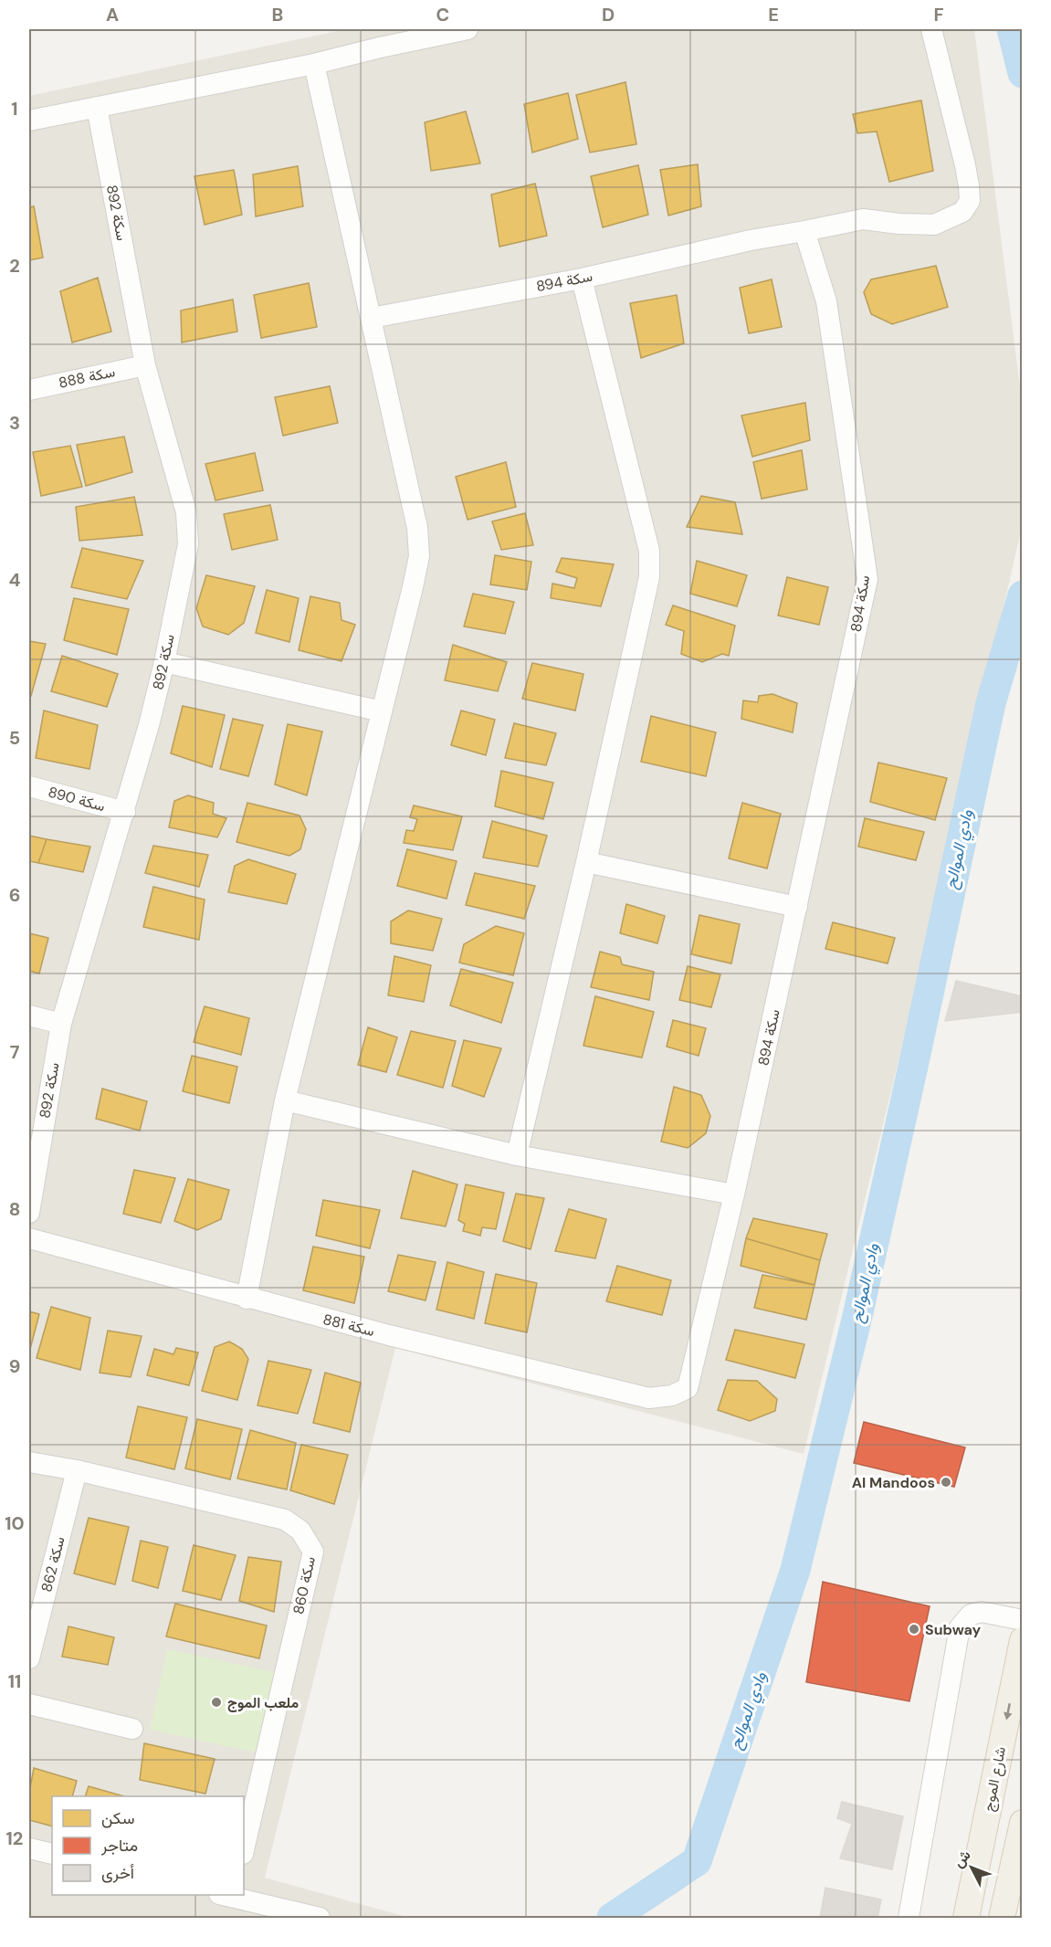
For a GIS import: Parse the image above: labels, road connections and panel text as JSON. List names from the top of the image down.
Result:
{
  "streets": {
    "main road": ["شارع الموج"],
    "street": [
      "سكة 892",
      "سكة 894",
      "سكة 888",
      "سكة 890",
      "سكة 881",
      "سكة 862",
      "سكة 860"
    ]
  },
  "crossings": [
    ["سكة 892", "سكة 888"],
    ["سكة 892", "سكة 890"],
    ["سكة 894", "سكة 881"],
    ["سكة 862", "سكة 860"]
  ],
  "water": ["وادي الموالح"],
  "places": ["Al Mandoos", "Subway", "ملعب الموج"],
  "legend": ["سكن", "متاجر", "أخرى"],
  "north": "top left",
  "grid": {
    "columns": [
      "A",
      "B",
      "C",
      "D",
      "E",
      "F"
    ],
    "rows": [
      "1",
      "2",
      "3",
      "4",
      "5",
      "6",
      "7",
      "8",
      "9",
      "10",
      "11",
      "12"
    ]
  }
}
